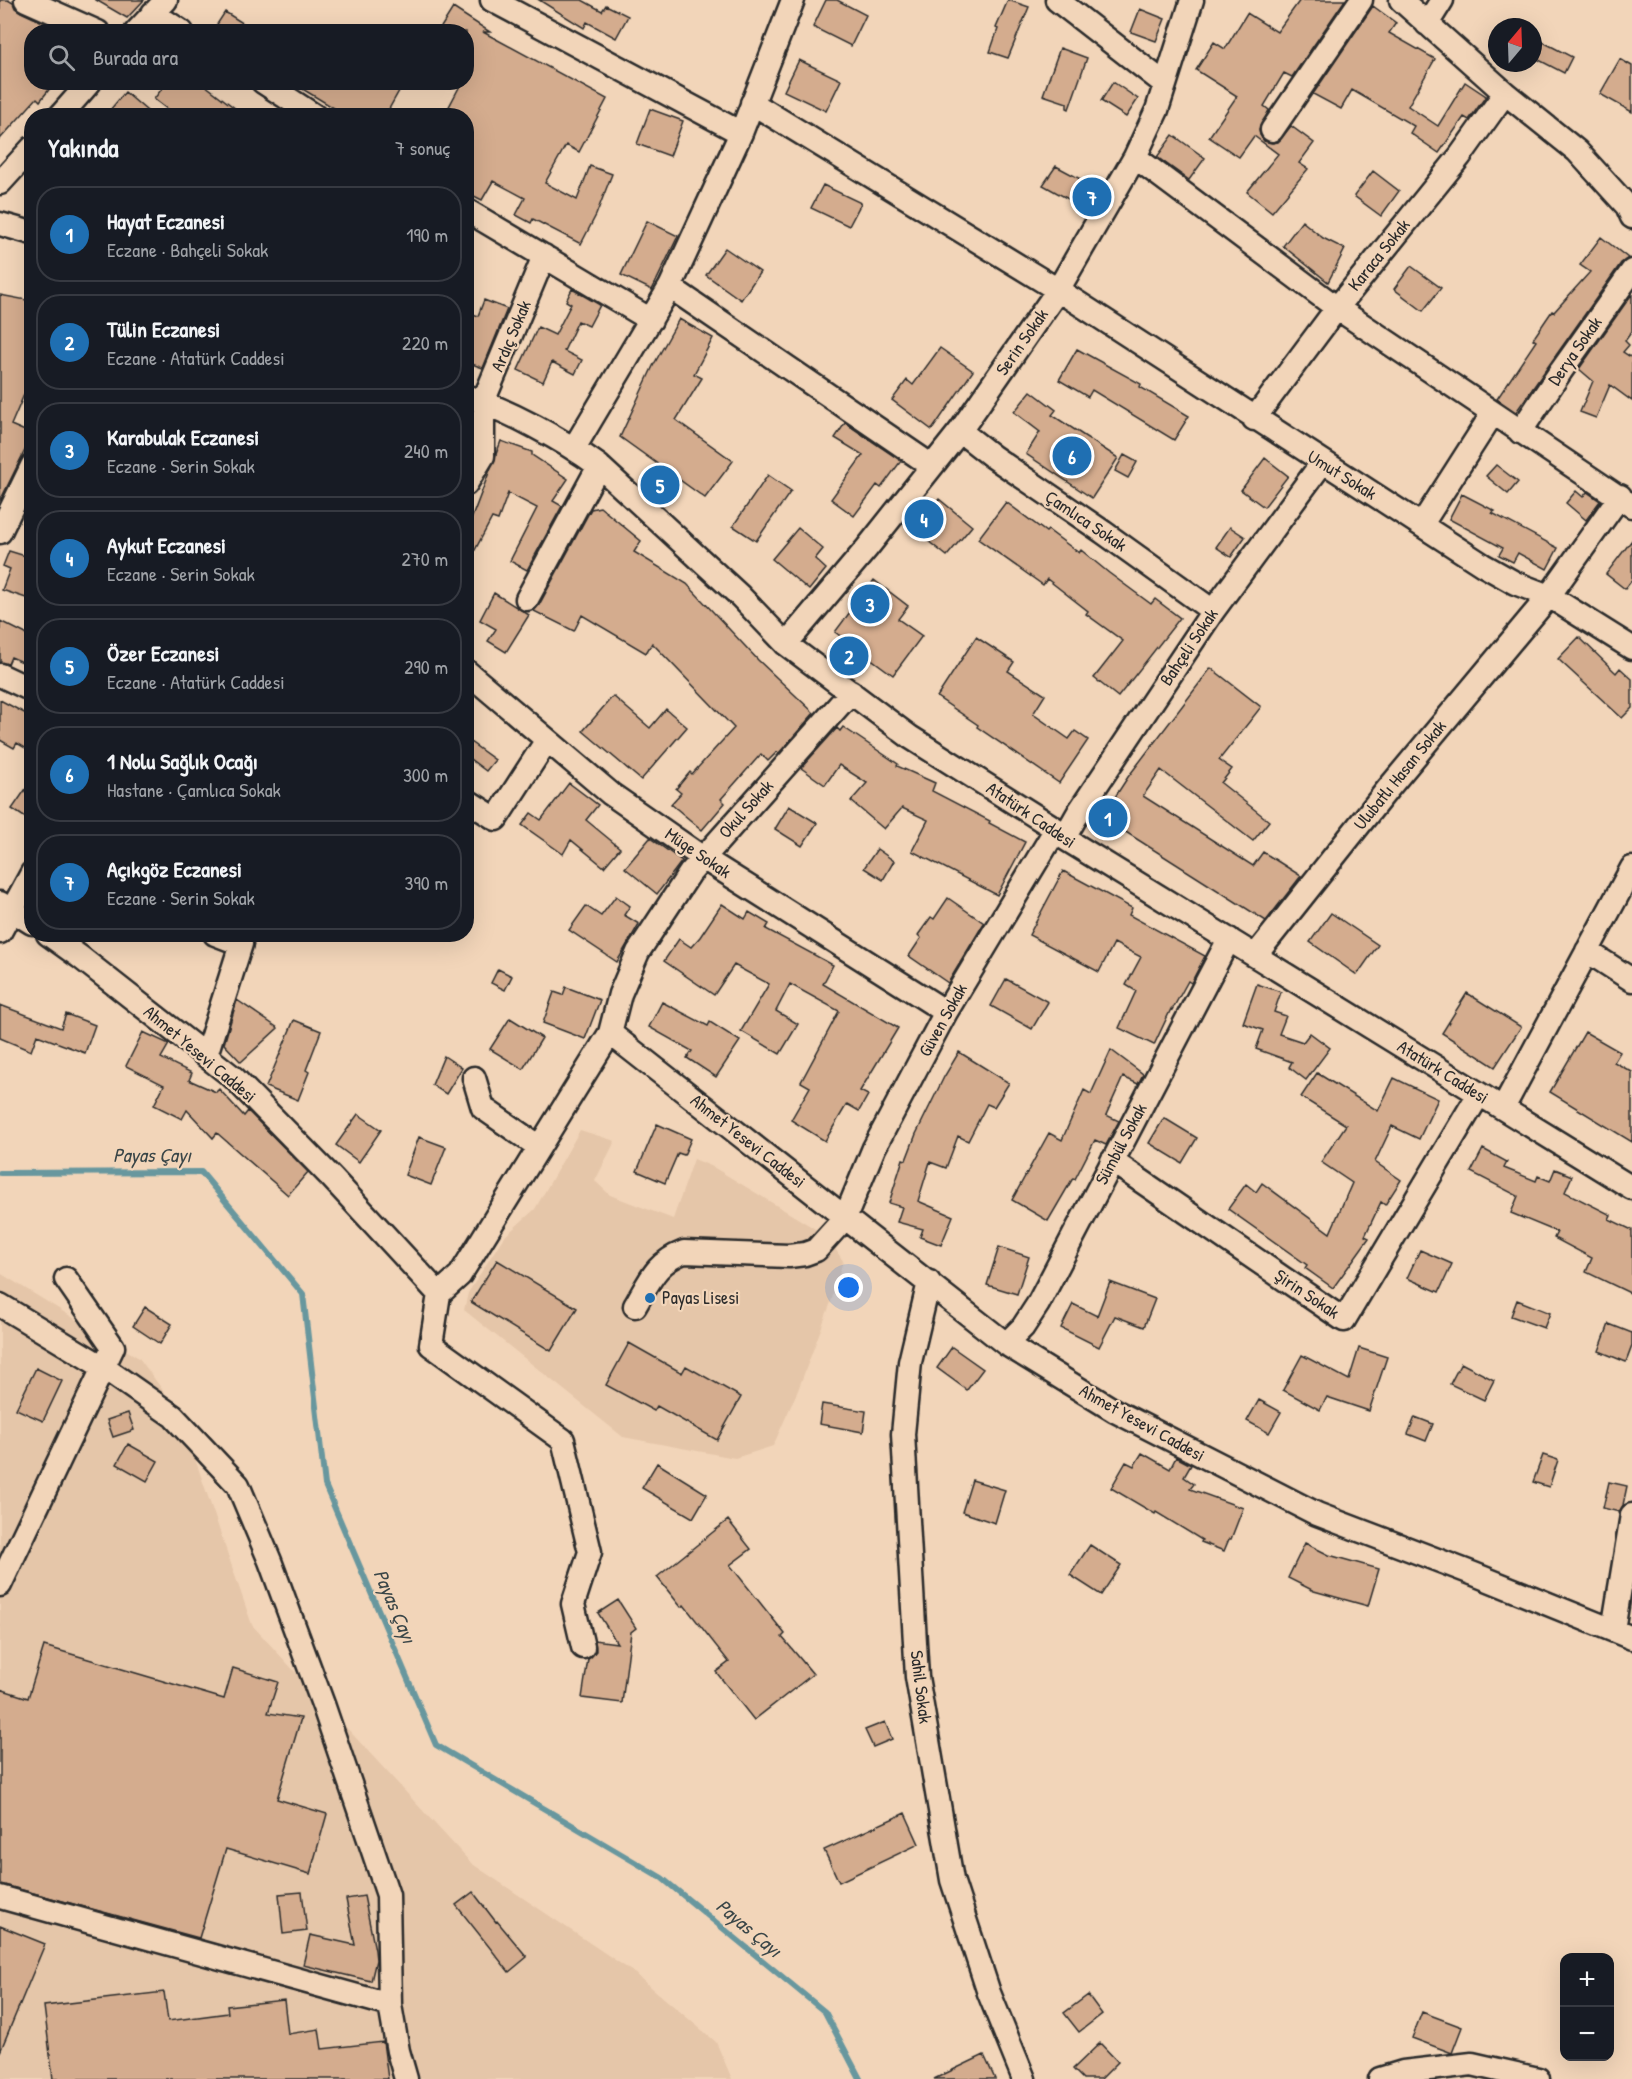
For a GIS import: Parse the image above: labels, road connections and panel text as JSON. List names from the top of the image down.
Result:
{
  "streets": {
    "street": [
      "Karaca Sokak",
      "Ardıç Sokak",
      "Serin Sokak",
      "Derya Sokak",
      "Umut Sokak",
      "Çamlıca Sokak",
      "Bahçeli Sokak",
      "Ulubatlı Hasan Sokak",
      "Okul Sokak",
      "Atatürk Caddesi",
      "Müge Sokak",
      "Güven Sokak",
      "Ahmet Yesevi Caddesi",
      "Sümbül Sokak",
      "Şirin Sokak",
      "Sahil Sokak"
    ]
  },
  "crossings": [
    ["Karaca Sokak", "Umut Sokak"],
    ["Ardıç Sokak", "Atatürk Caddesi"],
    ["Serin Sokak", "Umut Sokak"],
    ["Serin Sokak", "Çamlıca Sokak"],
    ["Serin Sokak", "Atatürk Caddesi"],
    ["Umut Sokak", "Bahçeli Sokak"],
    ["Umut Sokak", "Ulubatlı Hasan Sokak"],
    ["Çamlıca Sokak", "Bahçeli Sokak"],
    ["Bahçeli Sokak", "Atatürk Caddesi"],
    ["Bahçeli Sokak", "Güven Sokak"],
    ["Ulubatlı Hasan Sokak", "Atatürk Caddesi"],
    ["Okul Sokak", "Atatürk Caddesi"],
    ["Okul Sokak", "Müge Sokak"],
    ["Okul Sokak", "Ahmet Yesevi Caddesi"],
    ["Atatürk Caddesi", "Güven Sokak"],
    ["Atatürk Caddesi", "Sümbül Sokak"],
    ["Atatürk Caddesi", "Şirin Sokak"],
    ["Müge Sokak", "Güven Sokak"],
    ["Güven Sokak", "Ahmet Yesevi Caddesi"],
    ["Ahmet Yesevi Caddesi", "Sümbül Sokak"],
    ["Ahmet Yesevi Caddesi", "Sahil Sokak"],
    ["Sümbül Sokak", "Şirin Sokak"]
  ],
  "water": ["Payas Çayı"],
  "places": ["Payas Lisesi"],
  "north": "top",
  "page": {
    "search": "Burada ara",
    "heading": ["Yakında", "7 sonuç"],
    "pins": [
      "7",
      "6",
      "5",
      "4",
      "3",
      "2",
      "1"
    ],
    "list": [
      {
        "mark": "1",
        "name": "Hayat Eczanesi",
        "note": "Eczane · Bahçeli Sokak",
        "value": "190 m"
      },
      {
        "mark": "2",
        "name": "Tülin Eczanesi",
        "note": "Eczane · Atatürk Caddesi",
        "value": "220 m"
      },
      {
        "mark": "3",
        "name": "Karabulak Eczanesi",
        "note": "Eczane · Serin Sokak",
        "value": "240 m"
      },
      {
        "mark": "4",
        "name": "Aykut Eczanesi",
        "note": "Eczane · Serin Sokak",
        "value": "270 m"
      },
      {
        "mark": "5",
        "name": "Özer Eczanesi",
        "note": "Eczane · Atatürk Caddesi",
        "value": "290 m"
      },
      {
        "mark": "6",
        "name": "1 Nolu Sağlık Ocağı",
        "note": "Hastane · Çamlıca Sokak",
        "value": "300 m"
      },
      {
        "mark": "7",
        "name": "Açıkgöz Eczanesi",
        "note": "Eczane · Serin Sokak",
        "value": "390 m"
      }
    ],
    "map_buttons": ["+", "−"]
  }
}
